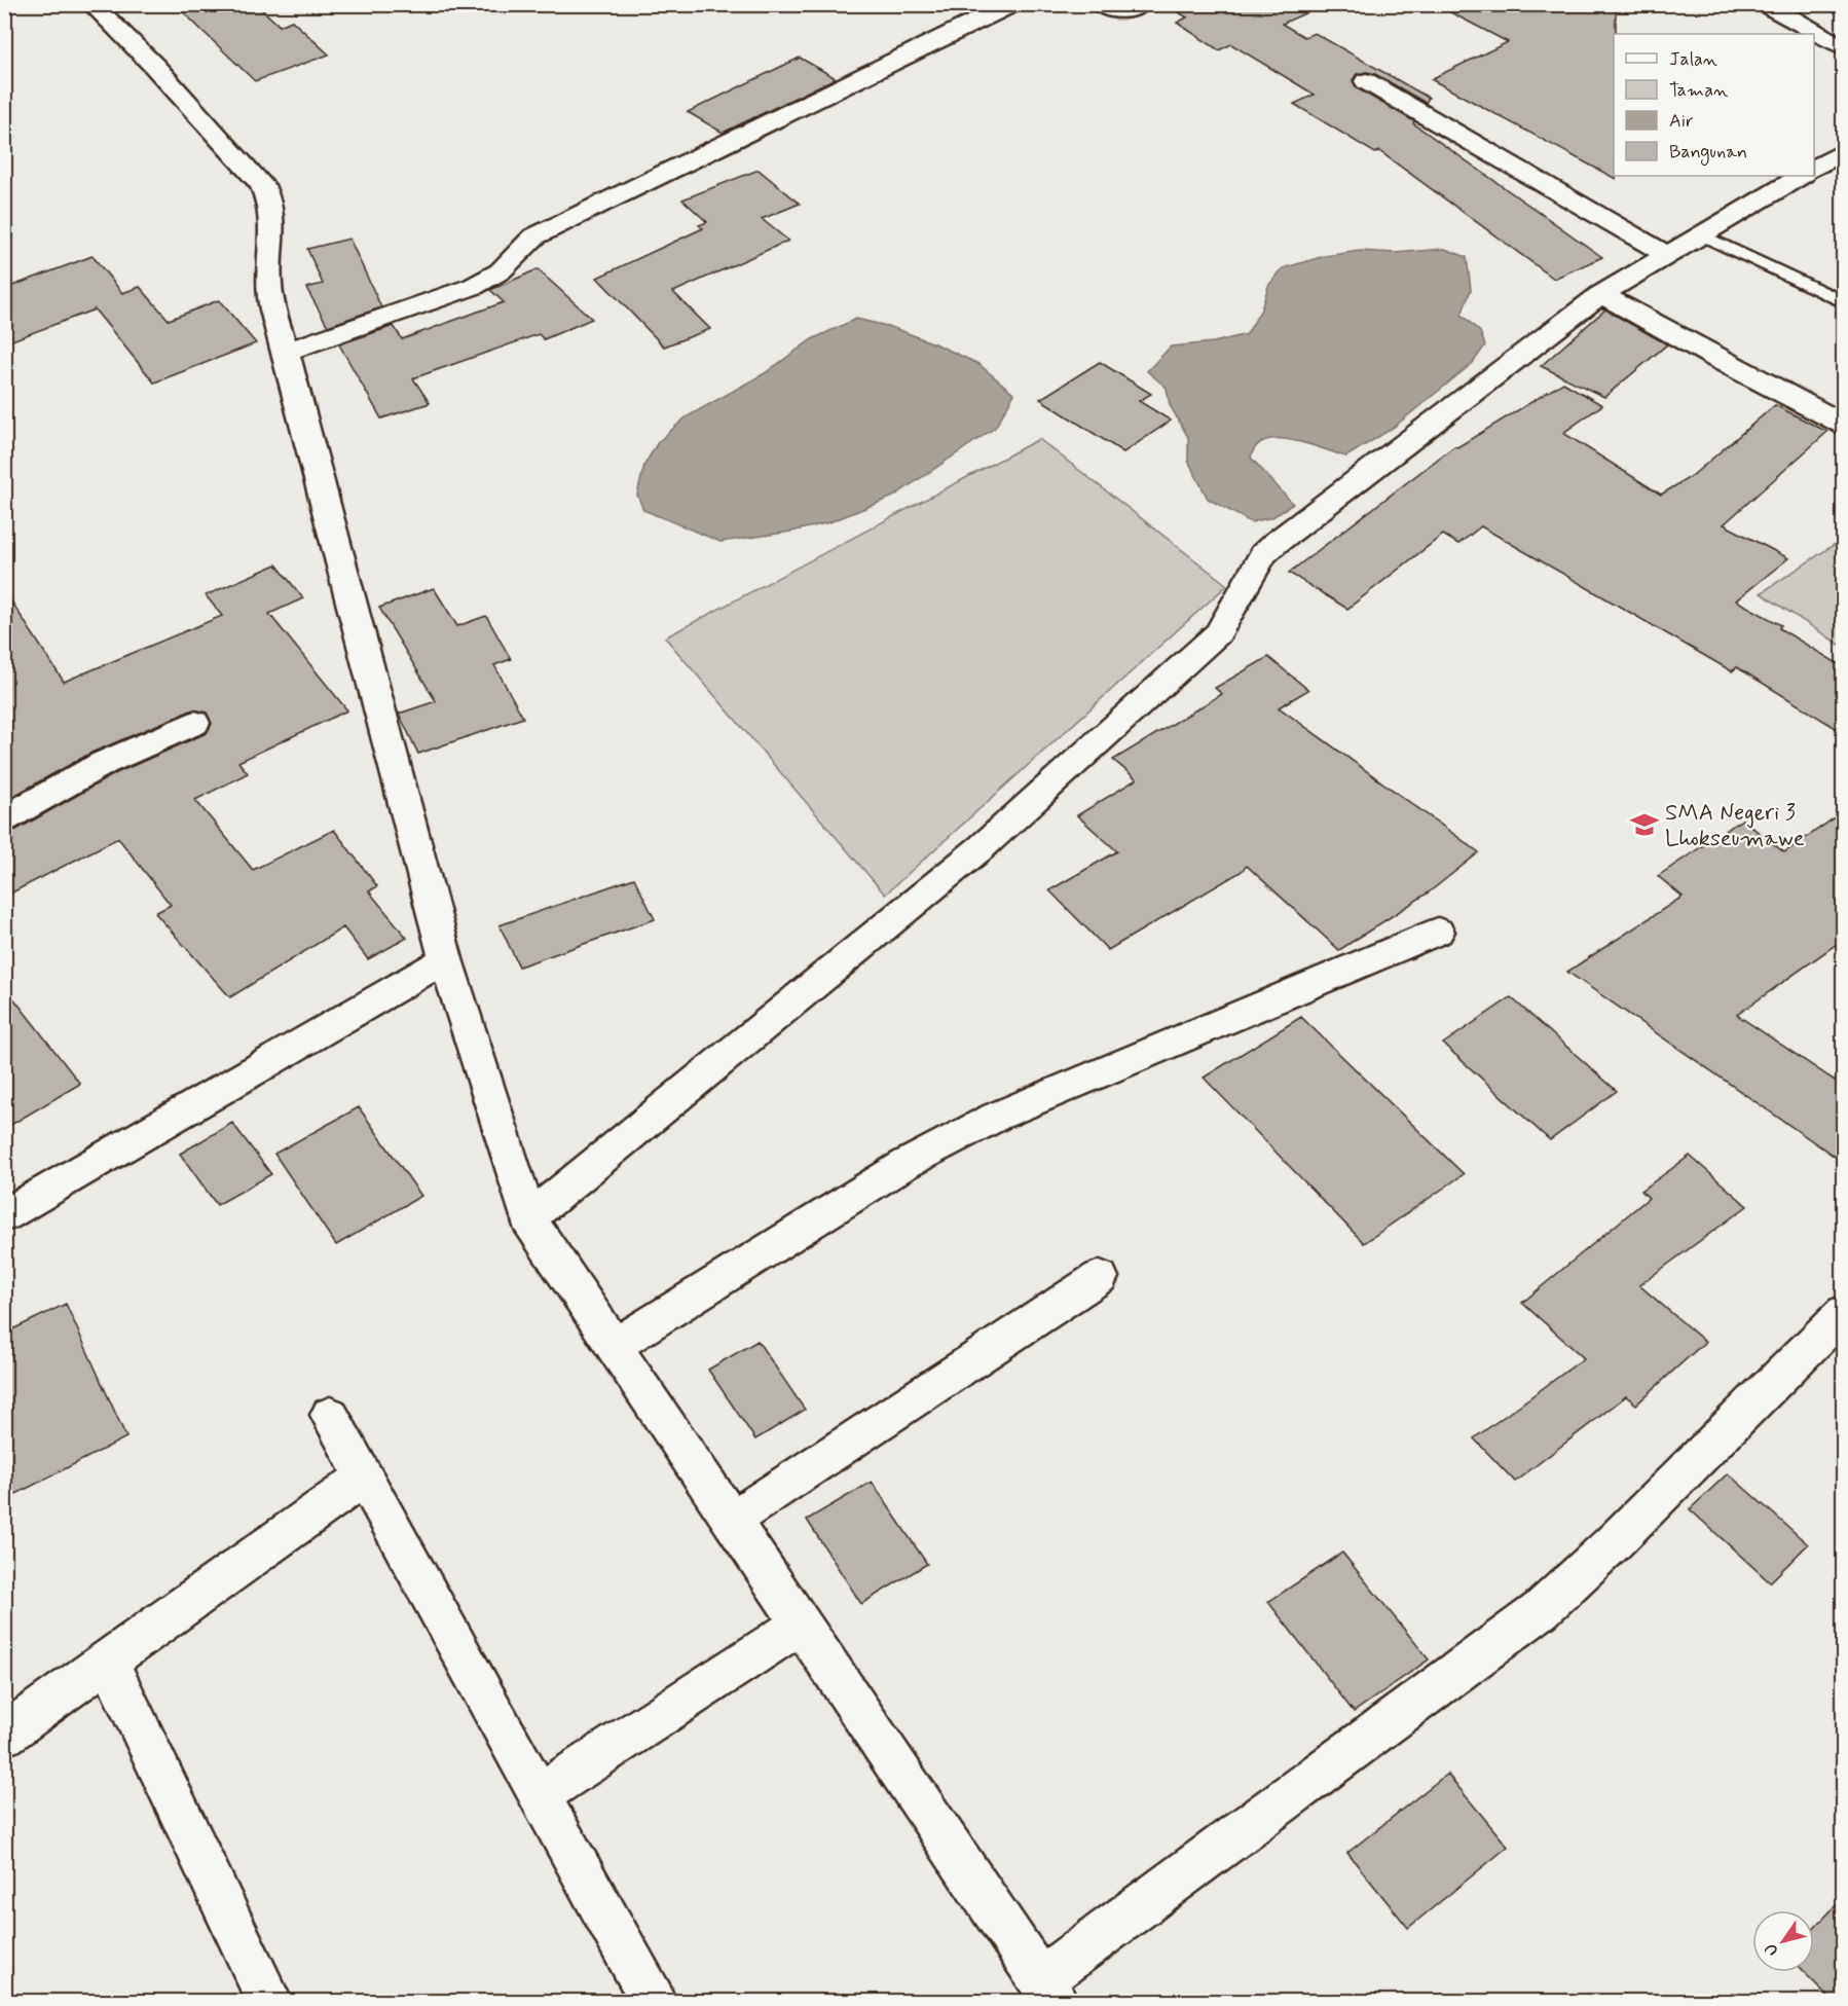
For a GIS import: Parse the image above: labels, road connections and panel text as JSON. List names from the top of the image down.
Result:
{
  "places": {
    "school or university": ["SMA Negeri 3 Lhokseumawe"]
  },
  "legend": [
    "Jalan",
    "Taman",
    "Air",
    "Bangunan"
  ],
  "north": "bottom left"
}
